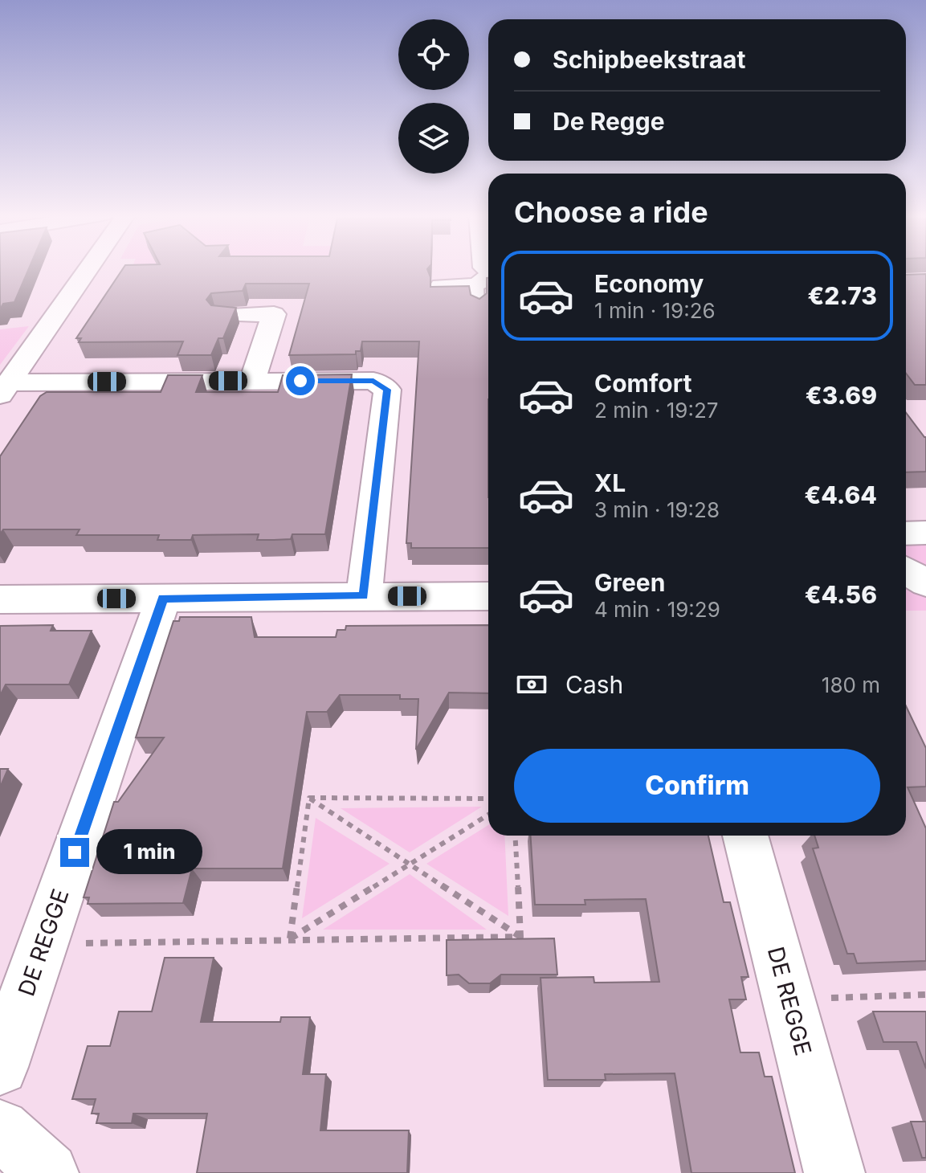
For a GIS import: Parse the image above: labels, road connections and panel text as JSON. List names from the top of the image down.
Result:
{
  "streets": {
    "street": ["DE REGGE"]
  },
  "page": {
    "banner": ["Schipbeekstraat", "De Regge"],
    "heading": "Choose a ride",
    "list": [
      {
        "name": "Economy",
        "note": "1 min · 19:26",
        "value": "€2.73"
      },
      {
        "name": "Comfort",
        "note": "2 min · 19:27",
        "value": "€3.69"
      },
      {
        "name": "XL",
        "note": "3 min · 19:28",
        "value": "€4.64"
      },
      {
        "name": "Green",
        "note": "4 min · 19:29",
        "value": "€4.56"
      }
    ],
    "pay": ["Cash", "180 m"],
    "buttons": "Confirm",
    "bubble": "1 min"
  }
}
